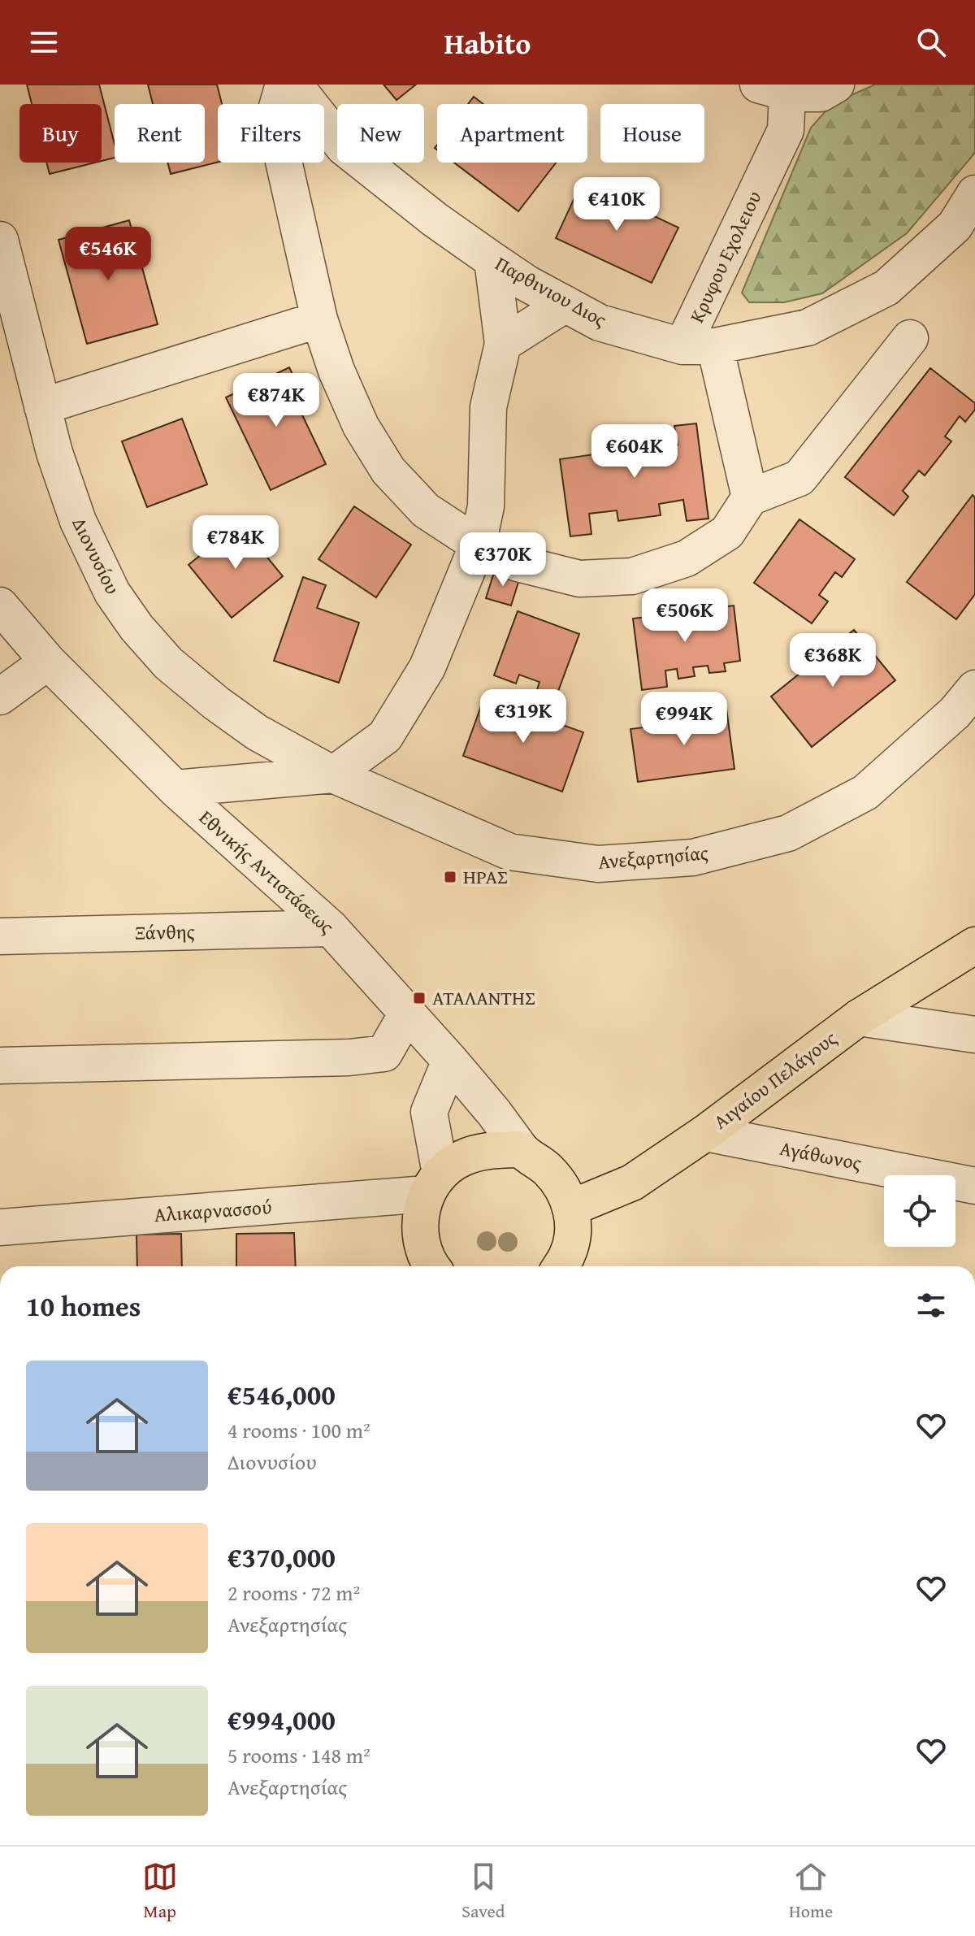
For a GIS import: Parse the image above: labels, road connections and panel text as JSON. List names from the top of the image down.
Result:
{
  "streets": {
    "main road": ["Αιγαίου Πελάγους"],
    "street": [
      "Κρυφου Εχολειου",
      "Παρθινιου Διος",
      "Διονυσίου",
      "Ανεξαρτησίας",
      "Εθνικής Αντιστάσεως",
      "Ξάνθης",
      "Αγάθωνος",
      "Αλικαρνασσού"
    ]
  },
  "crossings": [
    ["Κρυφου Εχολειου", "Παρθινιου Διος"],
    ["Διονυσίου", "Ανεξαρτησίας"],
    ["Εθνικής Αντιστάσεως", "Ξάνθης"],
    ["Αιγαίου Πελάγους", "Αγάθωνος"]
  ],
  "places": {
    "transit": ["ΗΡΑΣ", "ΑΤΑΛΑΝΤΗΣ"]
  },
  "page": {
    "header": "Habito",
    "chip": [
      "Buy",
      "Rent",
      "Filters",
      "New",
      "Apartment",
      "House"
    ],
    "price": [
      "€410K",
      "€546K",
      "€874K",
      "€604K",
      "€784K",
      "€370K",
      "€506K",
      "€368K",
      "€319K",
      "€994K"
    ],
    "heading": "10 homes",
    "list": [
      {
        "name": "€546,000",
        "note": "4 rooms · 100 m² · Διονυσίου"
      },
      {
        "name": "€370,000",
        "note": "2 rooms · 72 m² · Ανεξαρτησίας"
      },
      {
        "name": "€994,000",
        "note": "5 rooms · 148 m² · Ανεξαρτησίας"
      }
    ],
    "tabs": ["Map", "Saved", "Home"]
  }
}
